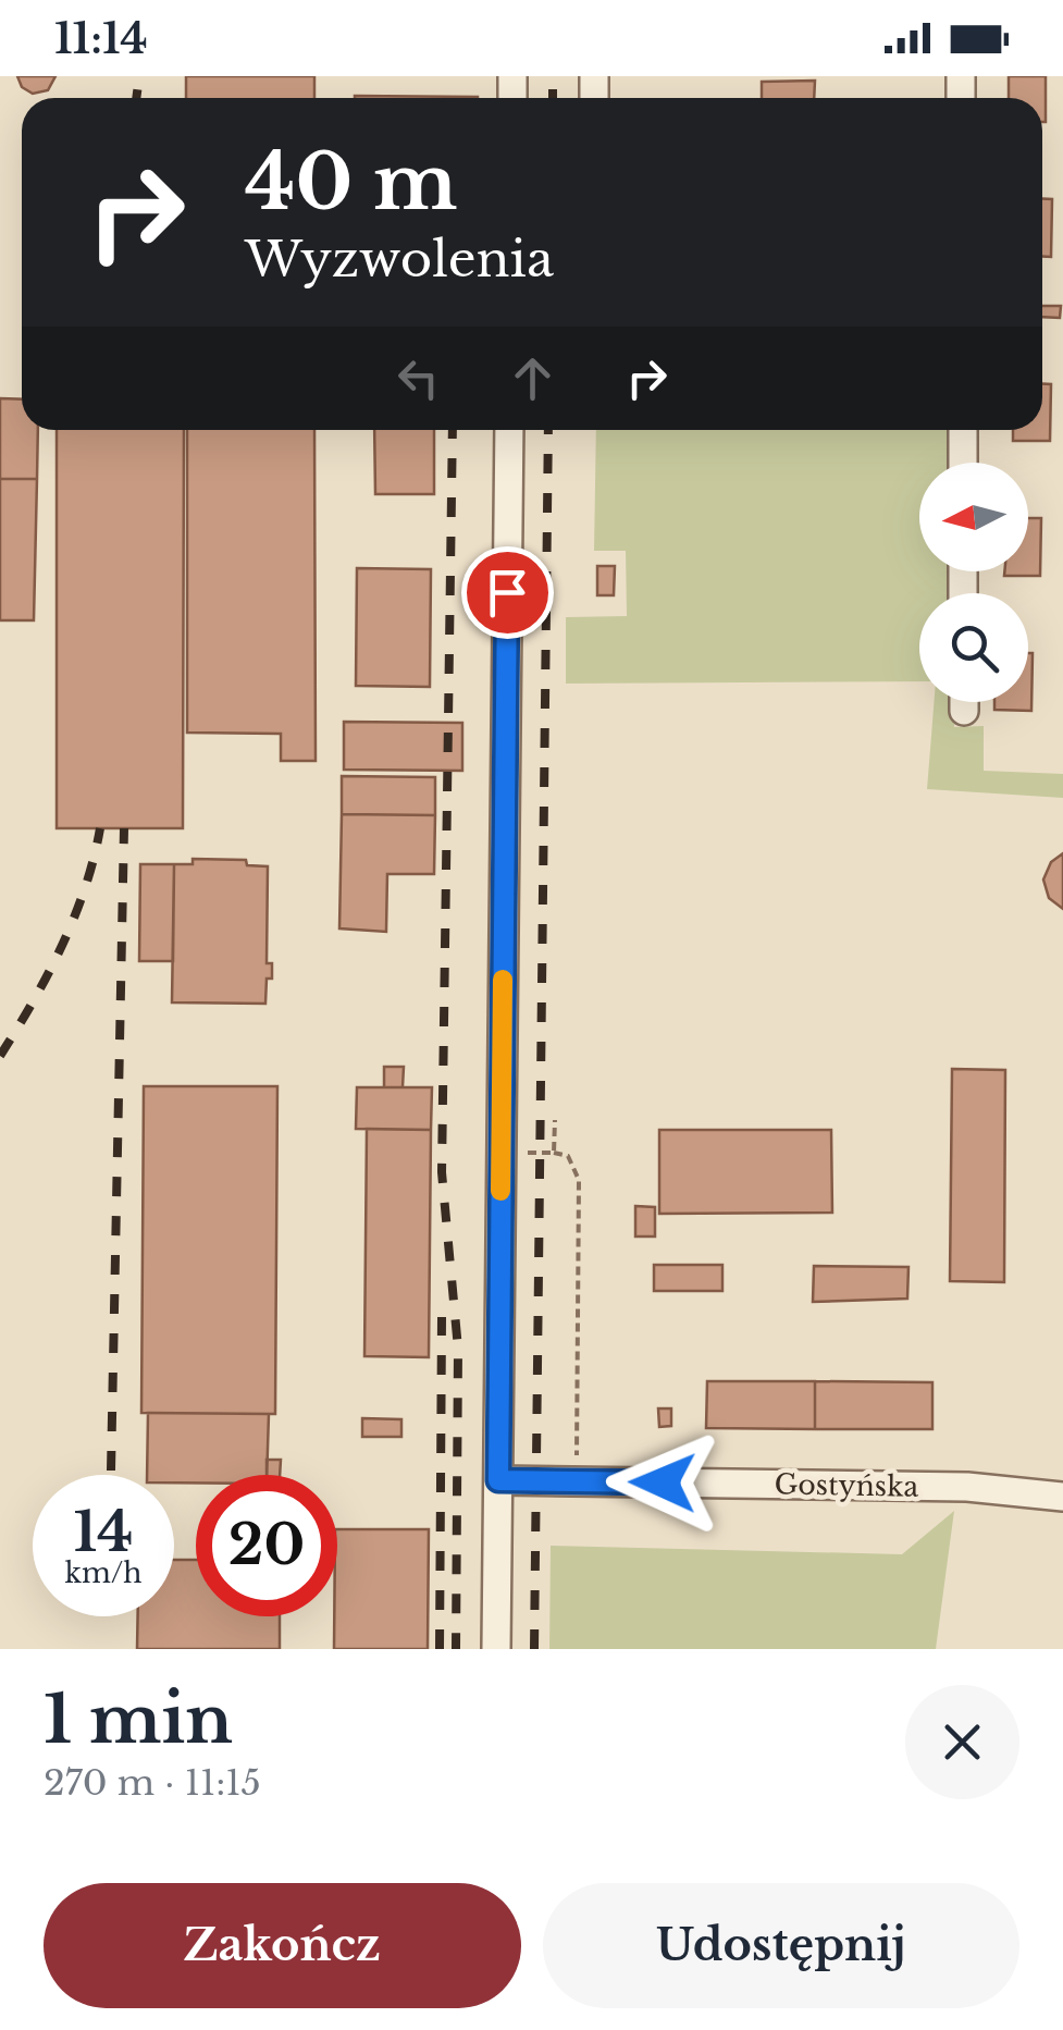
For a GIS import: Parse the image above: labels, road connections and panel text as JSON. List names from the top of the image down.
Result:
{
  "streets": {
    "street": ["Gostyńska"]
  },
  "north": "left",
  "page": {
    "status": "11:14",
    "turn": ["40 m", "Wyzwolenia"],
    "speed": "14 km/h",
    "limit": "20",
    "heading": ["1 min", "270 m · 11:15"],
    "buttons": ["Zakończ", "Udostępnij"]
  }
}
